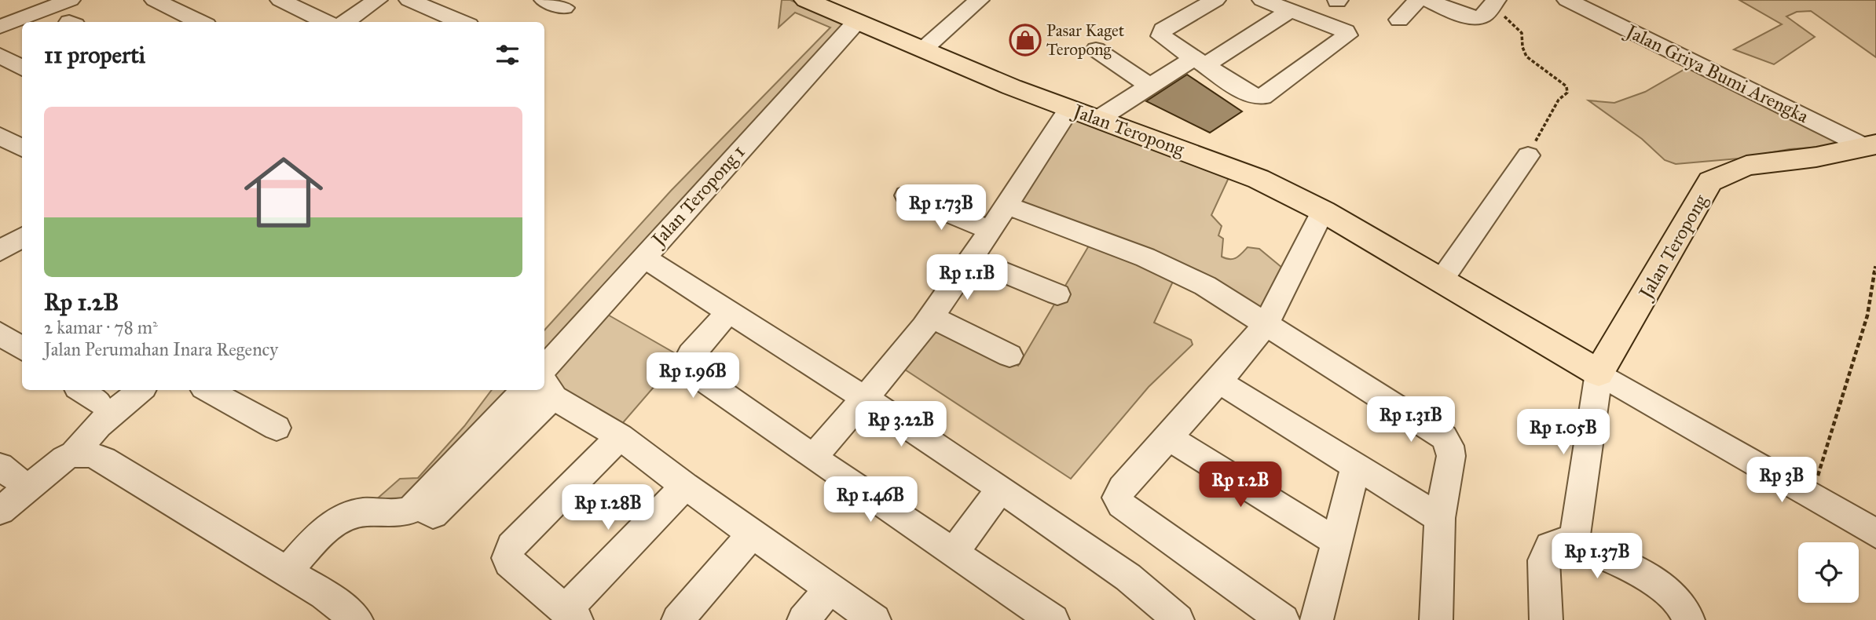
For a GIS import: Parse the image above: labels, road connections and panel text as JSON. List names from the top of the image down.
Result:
{
  "streets": {
    "main road": ["Jalan Teropong"],
    "street": ["Jalan Griya Bumi Arengka", "Jalan Teropong 1"]
  },
  "crossings": [
    ["Jalan Griya Bumi Arengka", "Jalan Teropong"],
    ["Jalan Teropong", "Jalan Teropong 1"]
  ],
  "places": {
    "shop": ["Pasar Kaget Teropong"]
  },
  "page": {
    "heading": "11 properti",
    "list": [
      {
        "name": "Rp 1.2B",
        "note": "2 kamar · 78 m² · Jalan Perumahan Inara Regency"
      }
    ],
    "price": [
      "Rp 1.73B",
      "Rp 1.1B",
      "Rp 1.96B",
      "Rp 1.31B",
      "Rp 3.22B",
      "Rp 1.05B",
      "Rp 3B",
      "Rp 1.2B",
      "Rp 1.46B",
      "Rp 1.28B",
      "Rp 1.37B"
    ]
  }
}
